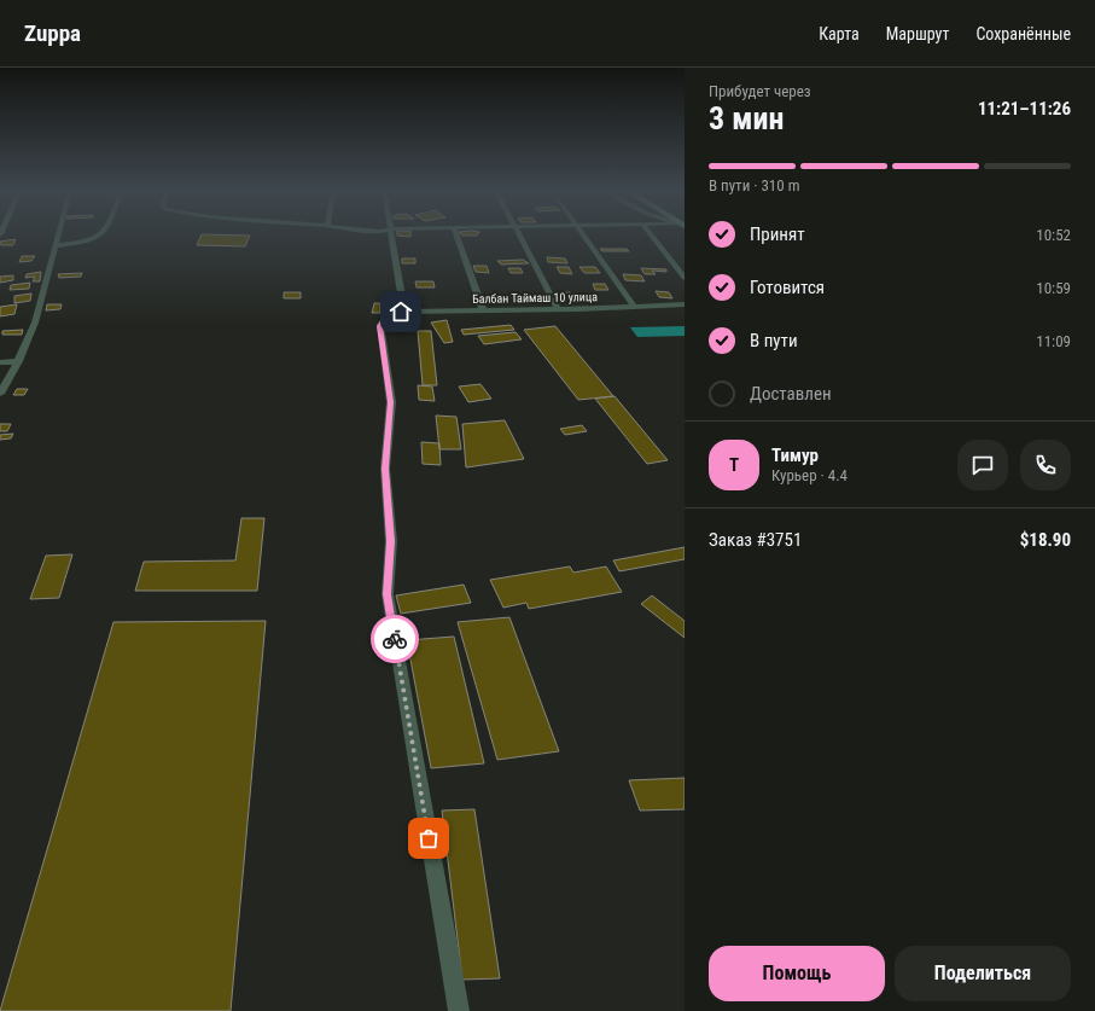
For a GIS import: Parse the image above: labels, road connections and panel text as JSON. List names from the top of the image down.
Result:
{
  "streets": {
    "street": ["Балбан Таймаш 10 улица"]
  },
  "page": {
    "header": "Zuppa",
    "nav": ["Карта", "Маршрут", "Сохранённые"],
    "heading": ["3 мин", "Прибудет через", "11:21–11:26"],
    "panel": [
      "Тимур",
      "Курьер · 4.4",
      "Заказ #3751",
      "$18.90"
    ],
    "bar": "В пути · 310 m",
    "list": [
      ["Принят", "10:52"],
      ["Готовится", "10:59"],
      ["В пути", "11:09"],
      "Доставлен"
    ],
    "round": "Т",
    "buttons": ["Помощь", "Поделиться"]
  }
}
